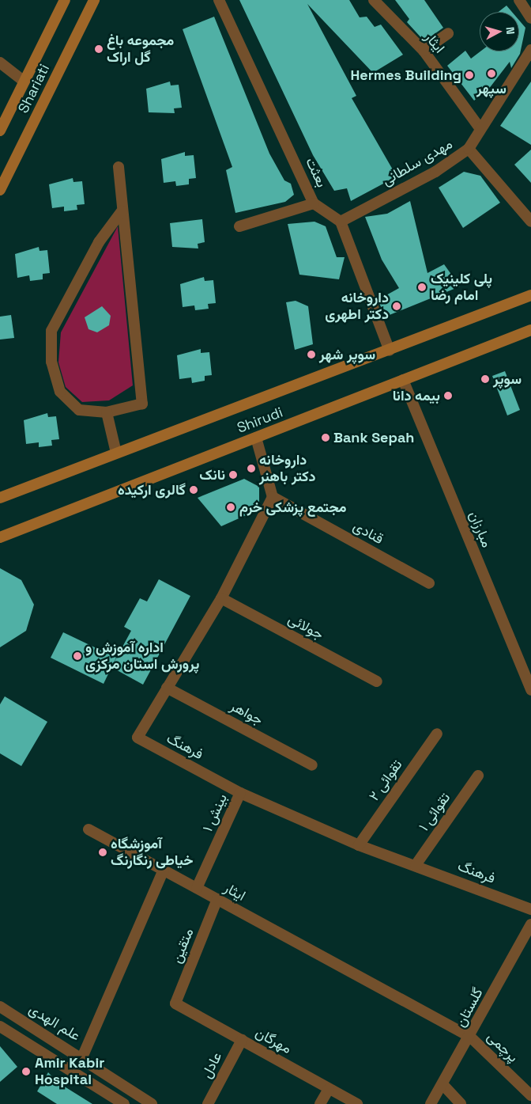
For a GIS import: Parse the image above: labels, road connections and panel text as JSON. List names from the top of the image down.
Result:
{
  "streets": {
    "main road": ["Shariati", "Shirudi"],
    "street": [
      "ایثار",
      "مهدی سلطانی",
      "بعثت",
      "مبارزان",
      "قنادی",
      "جولائی",
      "جواهر",
      "فرهنگ",
      "تقوائی ۲",
      "تقوائی ۱",
      "بینش ۱",
      "متقین",
      "گلستان",
      "علم الهدی",
      "مهرگان",
      "پرچمی",
      "عادل"
    ]
  },
  "crossings": [
    ["ایثار", "مهدی سلطانی"],
    ["ایثار", "بینش ۱"],
    ["ایثار", "متقین"],
    ["ایثار", "گلستان"],
    ["ایثار", "پرچمی"],
    ["مهدی سلطانی", "بعثت"],
    ["Shirudi", "مبارزان"],
    ["قنادی", "فرهنگ"],
    ["جولائی", "فرهنگ"],
    ["جواهر", "فرهنگ"],
    ["فرهنگ", "تقوائی ۲"],
    ["فرهنگ", "تقوائی ۱"],
    ["فرهنگ", "بینش ۱"],
    ["متقین", "مهرگان"],
    ["گلستان", "پرچمی"],
    ["مهرگان", "عادل"]
  ],
  "places": [
    "مجموعه باغ گل اراک",
    "سپهر",
    "Hermes Building",
    "پلی کلینیک امام رضا",
    "داروخانه دکتر اطهری",
    "سوپر شهر",
    "سوپر",
    "بیمه دانا",
    "Bank Sepah",
    "داروخانه دکتر باهنر",
    "نانک",
    "گالری ارکیده",
    "مجتمع پزشکی خرم",
    "اداره آموزش و پرورش استان مرکزی",
    "آموزشگاه خیاطی رنگارنگ",
    "Amir Kabir Hospital"
  ],
  "north": "right"
}
